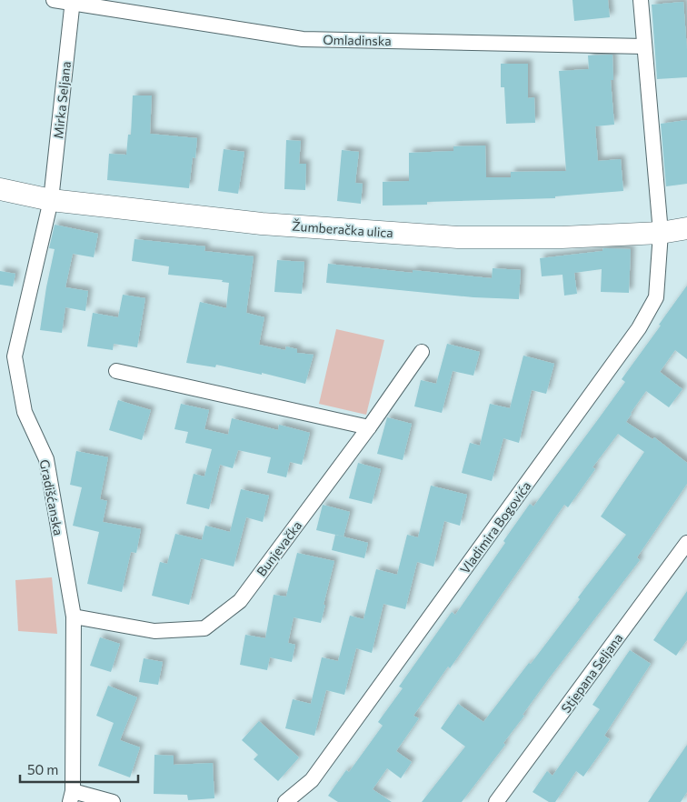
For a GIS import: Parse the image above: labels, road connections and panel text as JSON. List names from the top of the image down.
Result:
{
  "streets": {
    "main road": ["Žumberačka ulica"],
    "street": [
      "Omladinska",
      "Mirka Seljana",
      "Gradišćanska",
      "Vladimira Bogovića",
      "Bunjevačka",
      "Stjepana Seljana"
    ]
  },
  "crossings": [
    ["Omladinska", "Mirka Seljana"],
    ["Omladinska", "Vladimira Bogovića"],
    ["Mirka Seljana", "Žumberačka ulica"],
    ["Mirka Seljana", "Gradišćanska"],
    ["Žumberačka ulica", "Gradišćanska"],
    ["Žumberačka ulica", "Vladimira Bogovića"],
    ["Gradišćanska", "Bunjevačka"]
  ],
  "scale_bar": "50 m"
}
